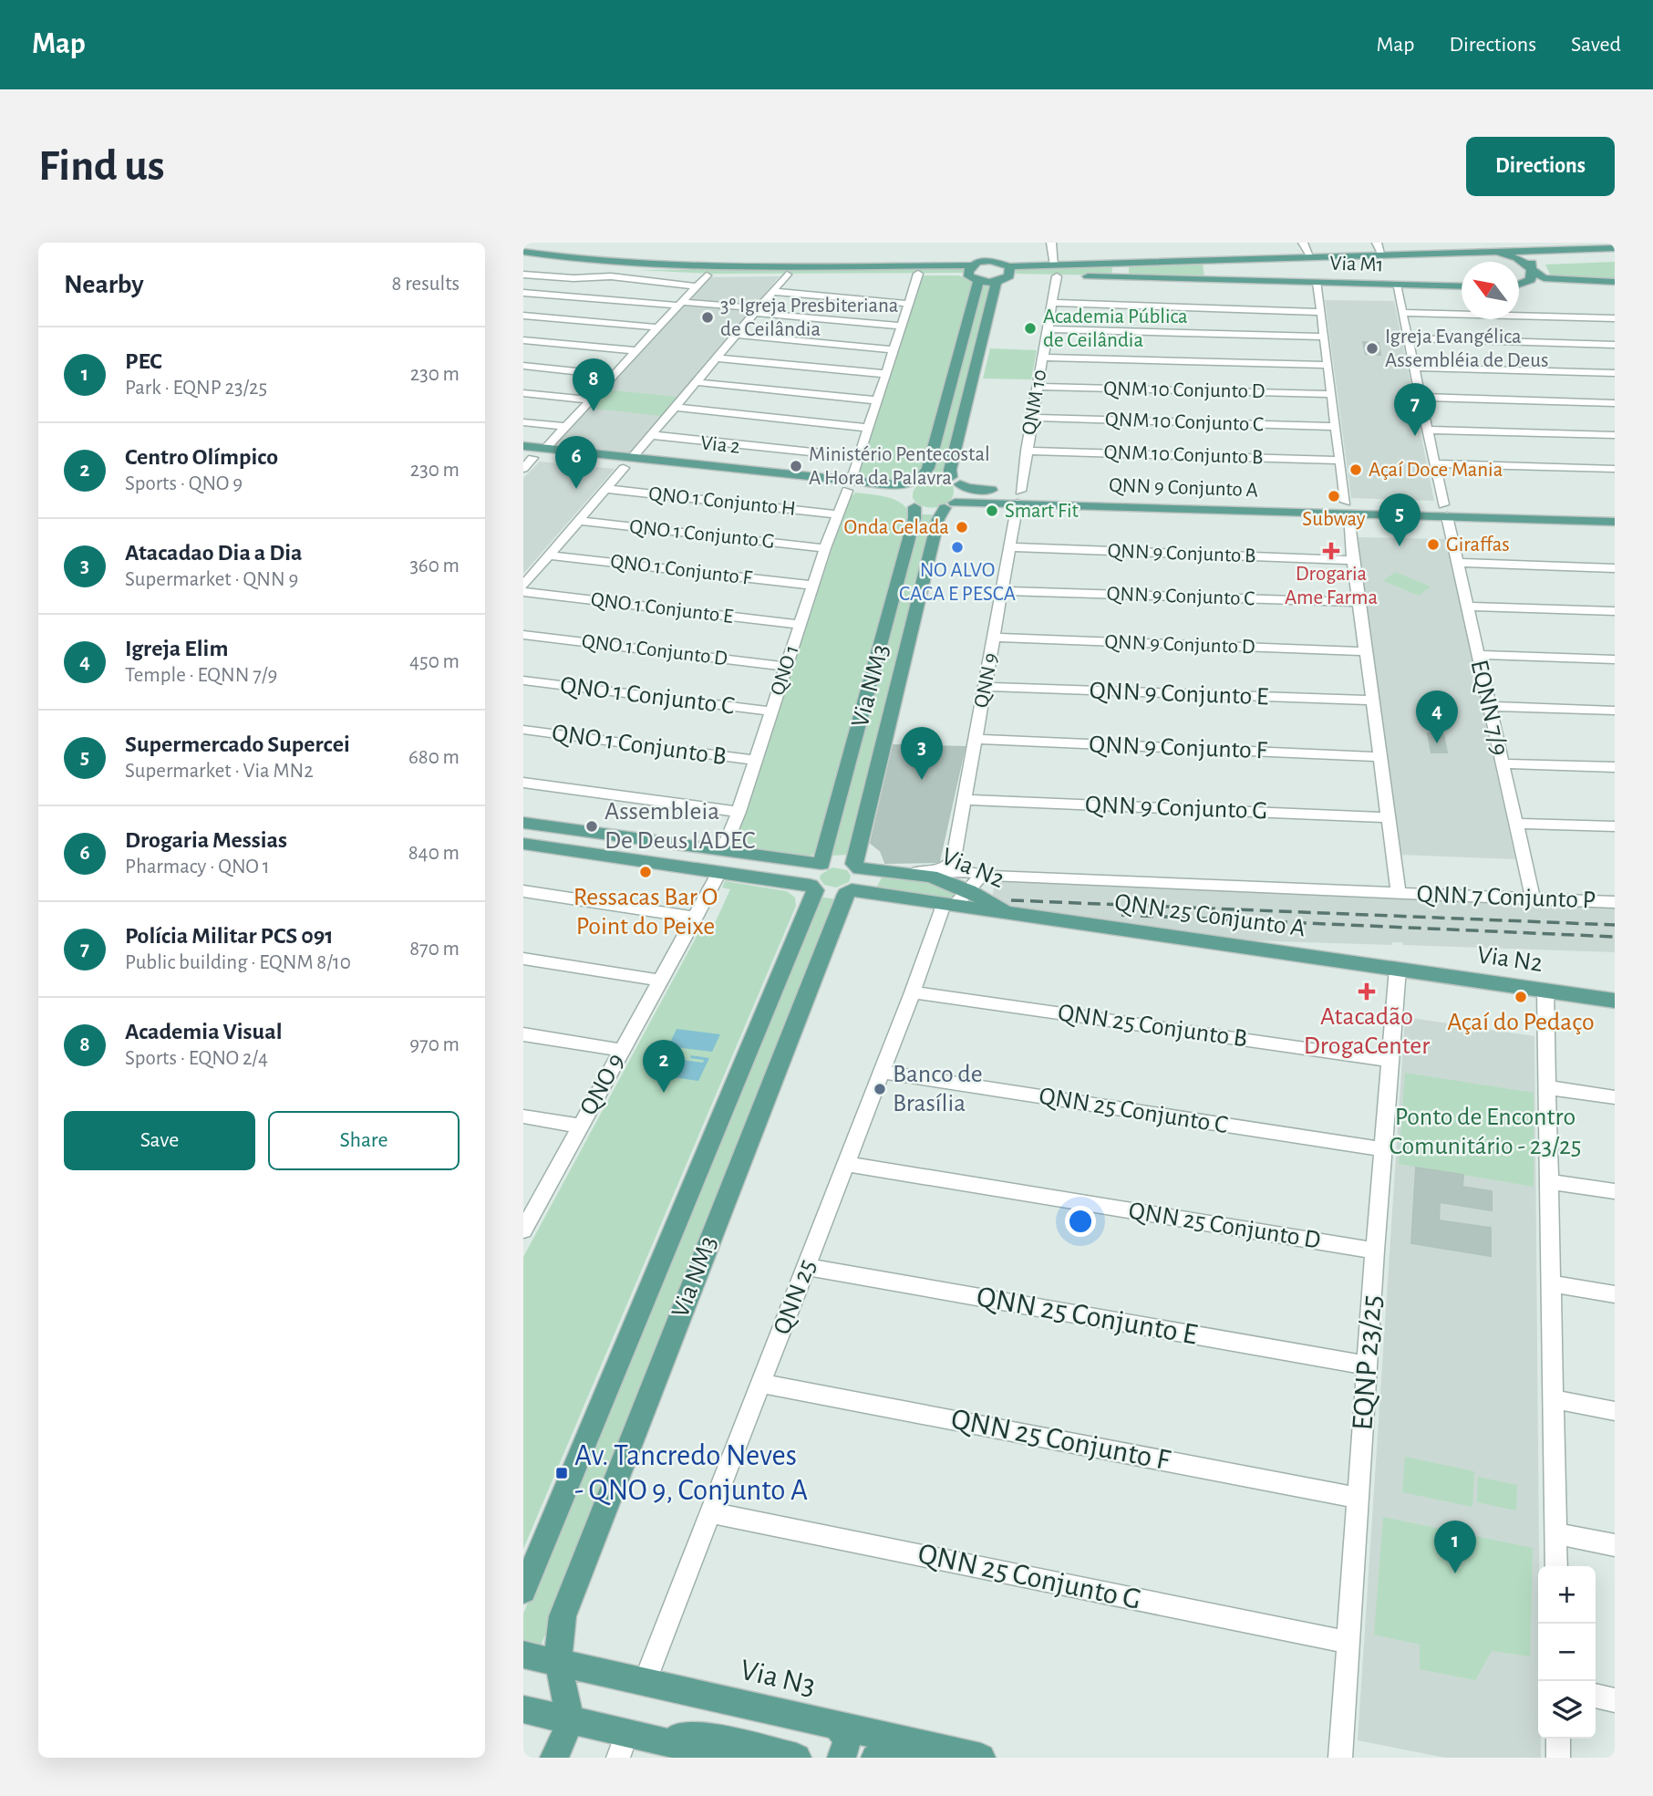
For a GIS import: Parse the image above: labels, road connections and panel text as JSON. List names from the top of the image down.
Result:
{
  "streets": {
    "main road": [
      "Via M1",
      "Via 2",
      "QNN 9 Conjunto A",
      "Via NM3",
      "Via N2",
      "QNN 25 Conjunto A",
      "Via N3"
    ],
    "street": [
      "QNM 10 Conjunto D",
      "QNM 10",
      "QNM 10 Conjunto C",
      "QNM 10 Conjunto B",
      "QNO 1 Conjunto H",
      "QNO 1 Conjunto G",
      "QNN 9 Conjunto B",
      "QNO 1 Conjunto F",
      "QNN 9 Conjunto C",
      "QNO 1 Conjunto E",
      "QNN 9 Conjunto D",
      "QNO 1 Conjunto D",
      "QNO 1",
      "QNN 9",
      "QNN 9 Conjunto E",
      "QNO 1 Conjunto C",
      "EQNN 7/9",
      "QNO 1 Conjunto B",
      "QNN 9 Conjunto F",
      "QNN 9 Conjunto G",
      "QNN 7 Conjunto P",
      "QNN 25 Conjunto B",
      "QNO 9",
      "QNN 25 Conjunto C",
      "QNN 25 Conjunto D",
      "QNN 25",
      "QNN 25 Conjunto E",
      "EQNP 23/25",
      "QNN 25 Conjunto F",
      "QNN 25 Conjunto G"
    ]
  },
  "crossings": [
    ["Via M1", "QNM 10"],
    ["Via M1", "EQNN 7/9"],
    ["QNM 10 Conjunto D", "QNM 10"],
    ["QNM 10", "QNM 10 Conjunto C"],
    ["QNM 10", "QNM 10 Conjunto B"],
    ["QNM 10", "QNN 9 Conjunto A"],
    ["QNM 10", "QNN 9"],
    ["Via 2", "QNO 1"],
    ["Via 2", "Via NM3"],
    ["QNN 9 Conjunto A", "QNN 9"],
    ["QNO 1 Conjunto H", "QNO 1"],
    ["QNO 1 Conjunto G", "QNO 1"],
    ["QNN 9 Conjunto B", "QNN 9"],
    ["QNO 1 Conjunto F", "QNO 1"],
    ["QNN 9 Conjunto C", "QNN 9"],
    ["QNO 1 Conjunto E", "QNO 1"],
    ["QNN 9 Conjunto D", "QNN 9"],
    ["QNO 1 Conjunto D", "QNO 1"],
    ["QNO 1", "QNO 1 Conjunto C"],
    ["QNO 1", "QNO 1 Conjunto B"],
    ["QNN 9", "QNN 9 Conjunto E"],
    ["QNN 9", "QNN 9 Conjunto F"],
    ["QNN 9", "QNN 9 Conjunto G"],
    ["QNN 9", "QNN 7 Conjunto P"],
    ["Via NM3", "Via N2"],
    ["Via NM3", "Via N3"],
    ["EQNN 7/9", "QNN 7 Conjunto P"],
    ["Via N2", "QNN 7 Conjunto P"],
    ["Via N2", "QNN 25 Conjunto A"],
    ["Via N2", "QNN 25"],
    ["Via N2", "EQNP 23/25"],
    ["QNN 25 Conjunto A", "EQNP 23/25"],
    ["QNN 25 Conjunto B", "QNN 25"],
    ["QNN 25 Conjunto B", "EQNP 23/25"],
    ["QNN 25 Conjunto C", "QNN 25"],
    ["QNN 25 Conjunto C", "EQNP 23/25"],
    ["QNN 25 Conjunto D", "QNN 25"],
    ["QNN 25 Conjunto D", "EQNP 23/25"],
    ["QNN 25", "QNN 25 Conjunto E"],
    ["QNN 25", "QNN 25 Conjunto F"],
    ["QNN 25", "QNN 25 Conjunto G"],
    ["QNN 25", "Via N3"],
    ["QNN 25 Conjunto E", "EQNP 23/25"],
    ["EQNP 23/25", "QNN 25 Conjunto F"],
    ["EQNP 23/25", "QNN 25 Conjunto G"]
  ],
  "parks": ["Ponto de Encontro Comunitário - 23/25"],
  "places": {
    "other": [
      "3º Igreja Presbiteriana de Ceilândia",
      "Academia Pública de Ceilândia",
      "Igreja Evangélica Assembléia de Deus",
      "Ministério Pentecostal A Hora da Palavra",
      "Açaí Doce Mania",
      "Subway",
      "Smart Fit",
      "Onda Gelada",
      "Giraffas",
      "NO ALVO CACA E PESCA",
      "Assembleia De Deus IADEC",
      "Ressacas Bar O Point do Peixe",
      "Açaí do Pedaço",
      "Banco de Brasília"
    ],
    "health": ["Drogaria Ame Farma", "Atacadão DrogaCenter"],
    "transit": ["Av. Tancredo Neves - QNO 9, Conjunto A"]
  },
  "north": "top left",
  "page": {
    "header": "Map",
    "nav": ["Map", "Directions", "Saved"],
    "buttons": [
      "Directions",
      ["Save", "Share"]
    ],
    "title": "Find us",
    "heading": ["Nearby", "8 results"],
    "list": [
      {
        "mark": "1",
        "name": "PEC",
        "note": "Park · EQNP 23/25",
        "value": "230 m"
      },
      {
        "mark": "2",
        "name": "Centro Olímpico",
        "note": "Sports · QNO 9",
        "value": "230 m"
      },
      {
        "mark": "3",
        "name": "Atacadao Dia a Dia",
        "note": "Supermarket · QNN 9",
        "value": "360 m"
      },
      {
        "mark": "4",
        "name": "Igreja Elim",
        "note": "Temple · EQNN 7/9",
        "value": "450 m"
      },
      {
        "mark": "5",
        "name": "Supermercado Supercei",
        "note": "Supermarket · Via MN2",
        "value": "680 m"
      },
      {
        "mark": "6",
        "name": "Drogaria Messias",
        "note": "Pharmacy · QNO 1",
        "value": "840 m"
      },
      {
        "mark": "7",
        "name": "Polícia Militar PCS 091",
        "note": "Public building · EQNM 8/10",
        "value": "870 m"
      },
      {
        "mark": "8",
        "name": "Academia Visual",
        "note": "Sports · EQNO 2/4",
        "value": "970 m"
      }
    ],
    "pins": [
      "8",
      "7",
      "6",
      "5",
      "4",
      "3",
      "2",
      "1"
    ],
    "map_buttons": ["+", "−"]
  }
}
